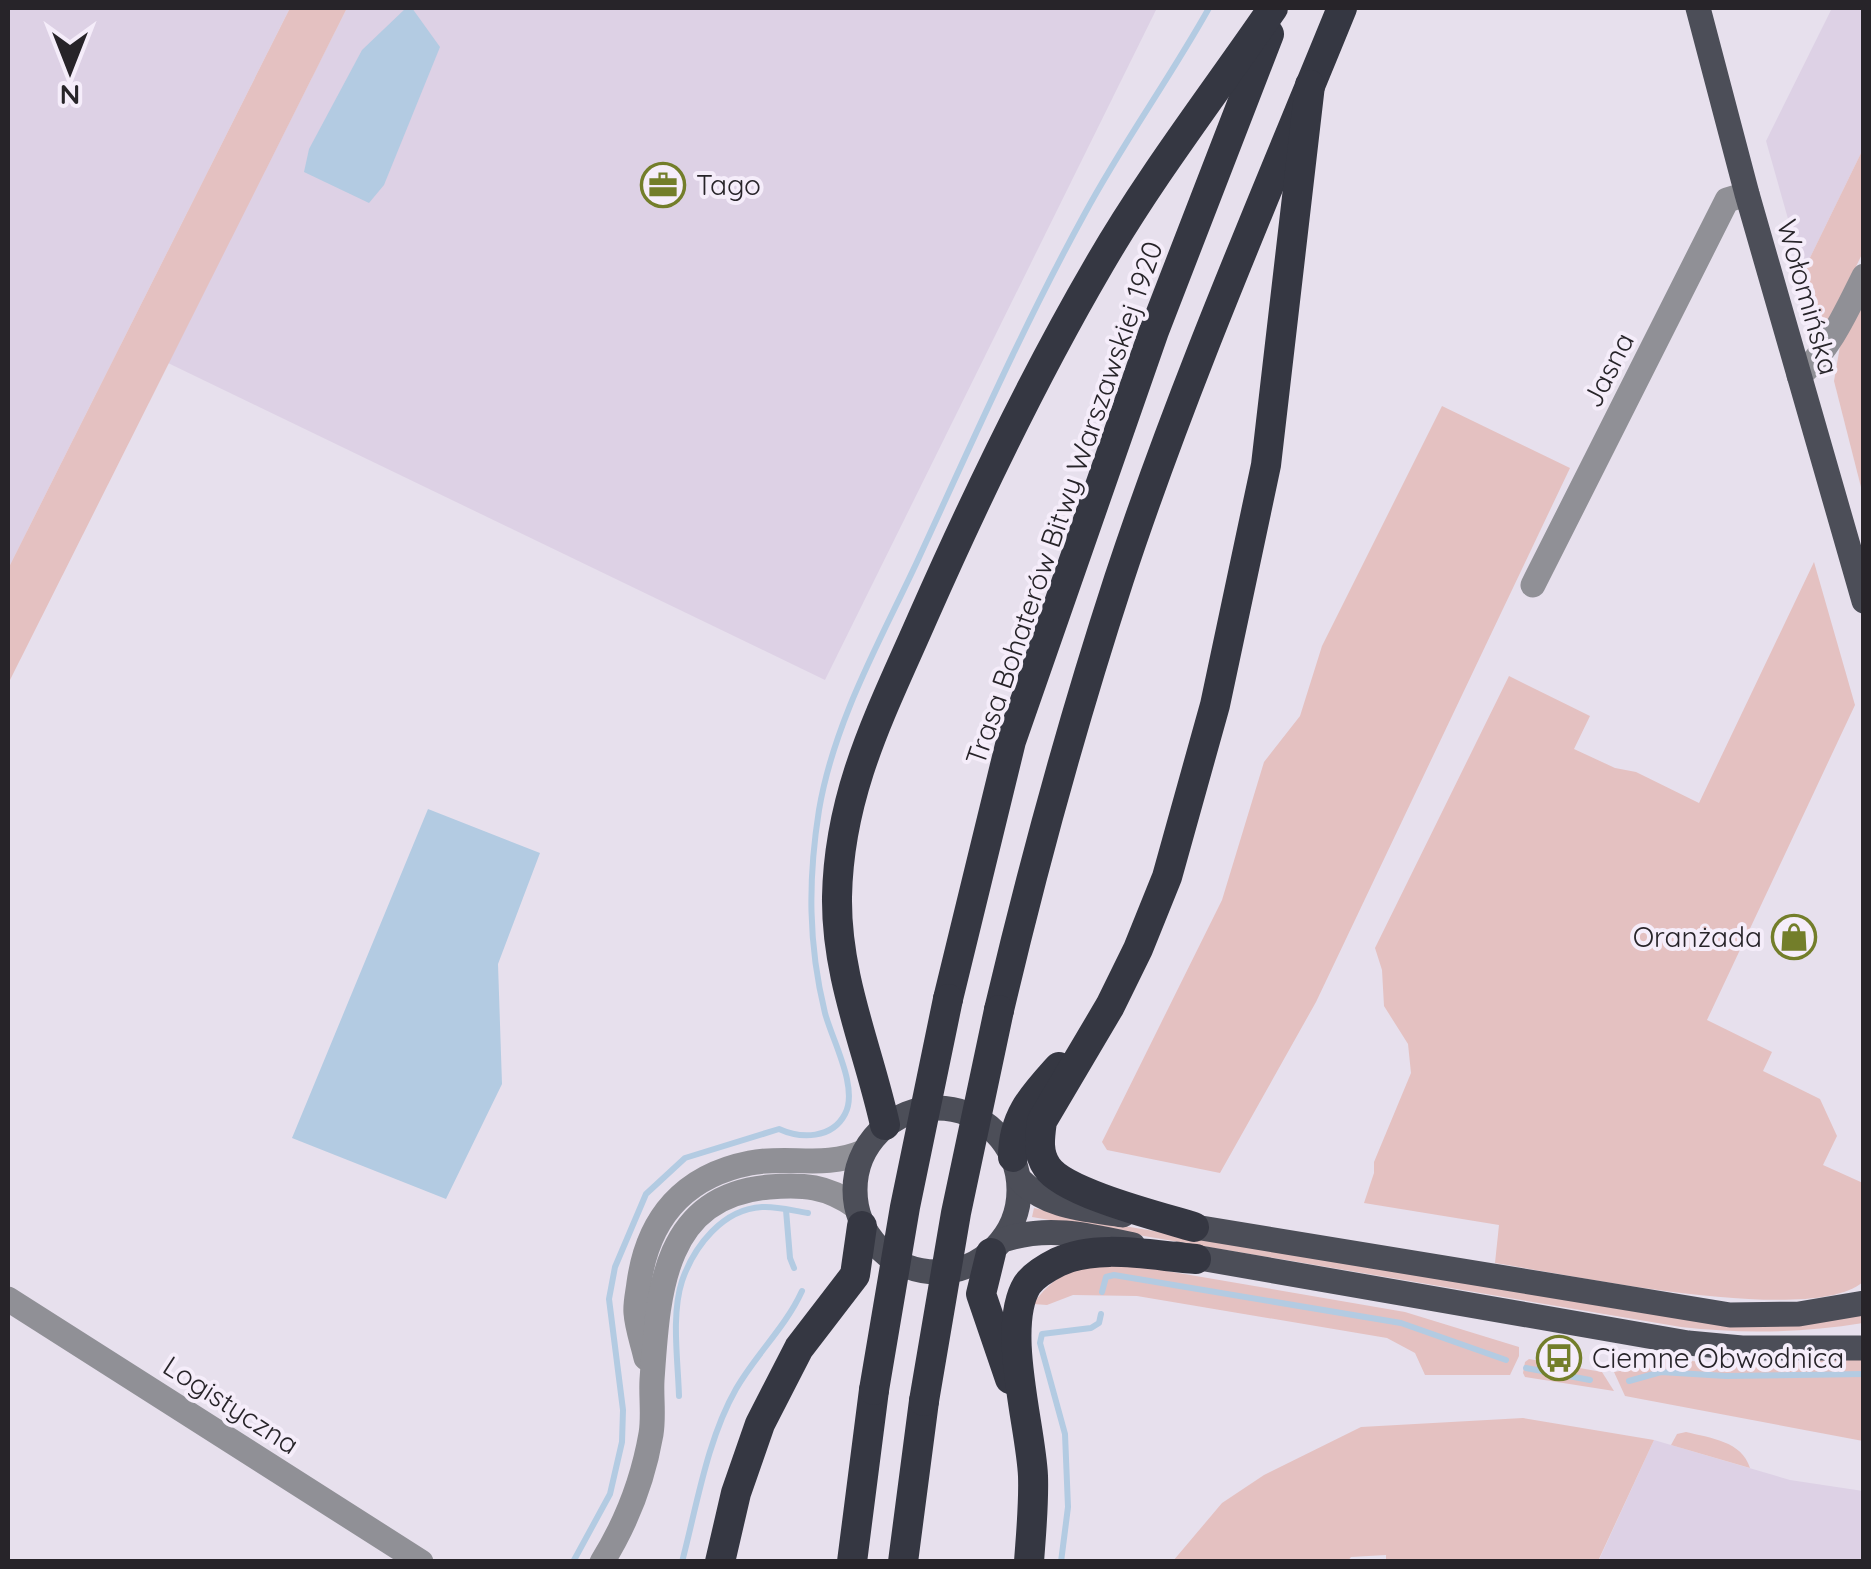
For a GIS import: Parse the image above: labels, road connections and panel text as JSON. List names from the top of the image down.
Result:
{
  "streets": {
    "highway": ["Trasa Bohaterów Bitwy Warszawskiej 1920"],
    "main road": ["Wołomińska"],
    "street": ["Jasna", "Logistyczna"]
  },
  "crossings": [
    ["Wołomińska", "Jasna"]
  ],
  "places": {
    "office": ["Tago"],
    "shop": ["Oranżada"],
    "bus stop": ["Ciemne Obwodnica"]
  },
  "north": "bottom"
}
